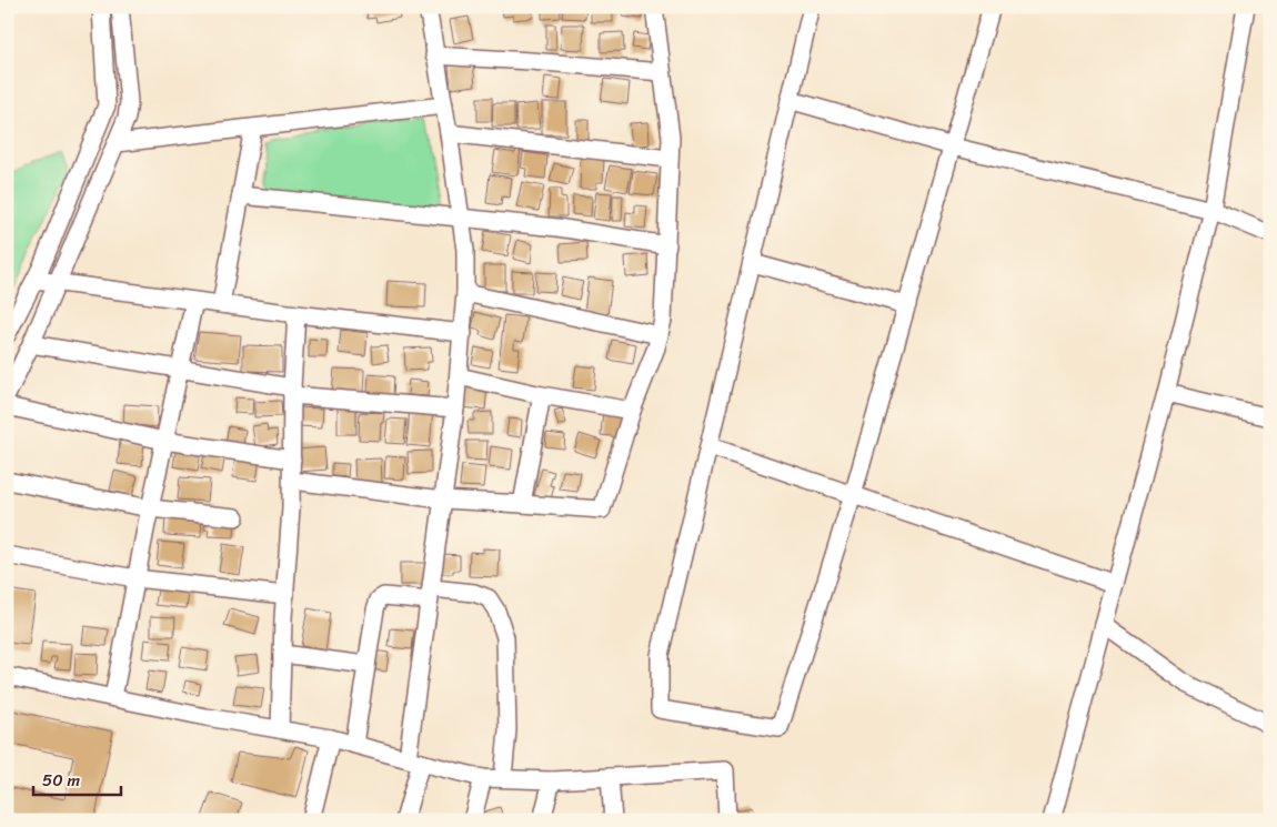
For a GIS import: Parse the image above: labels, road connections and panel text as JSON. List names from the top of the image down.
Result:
{
  "scale_bar": "50 m"
}
